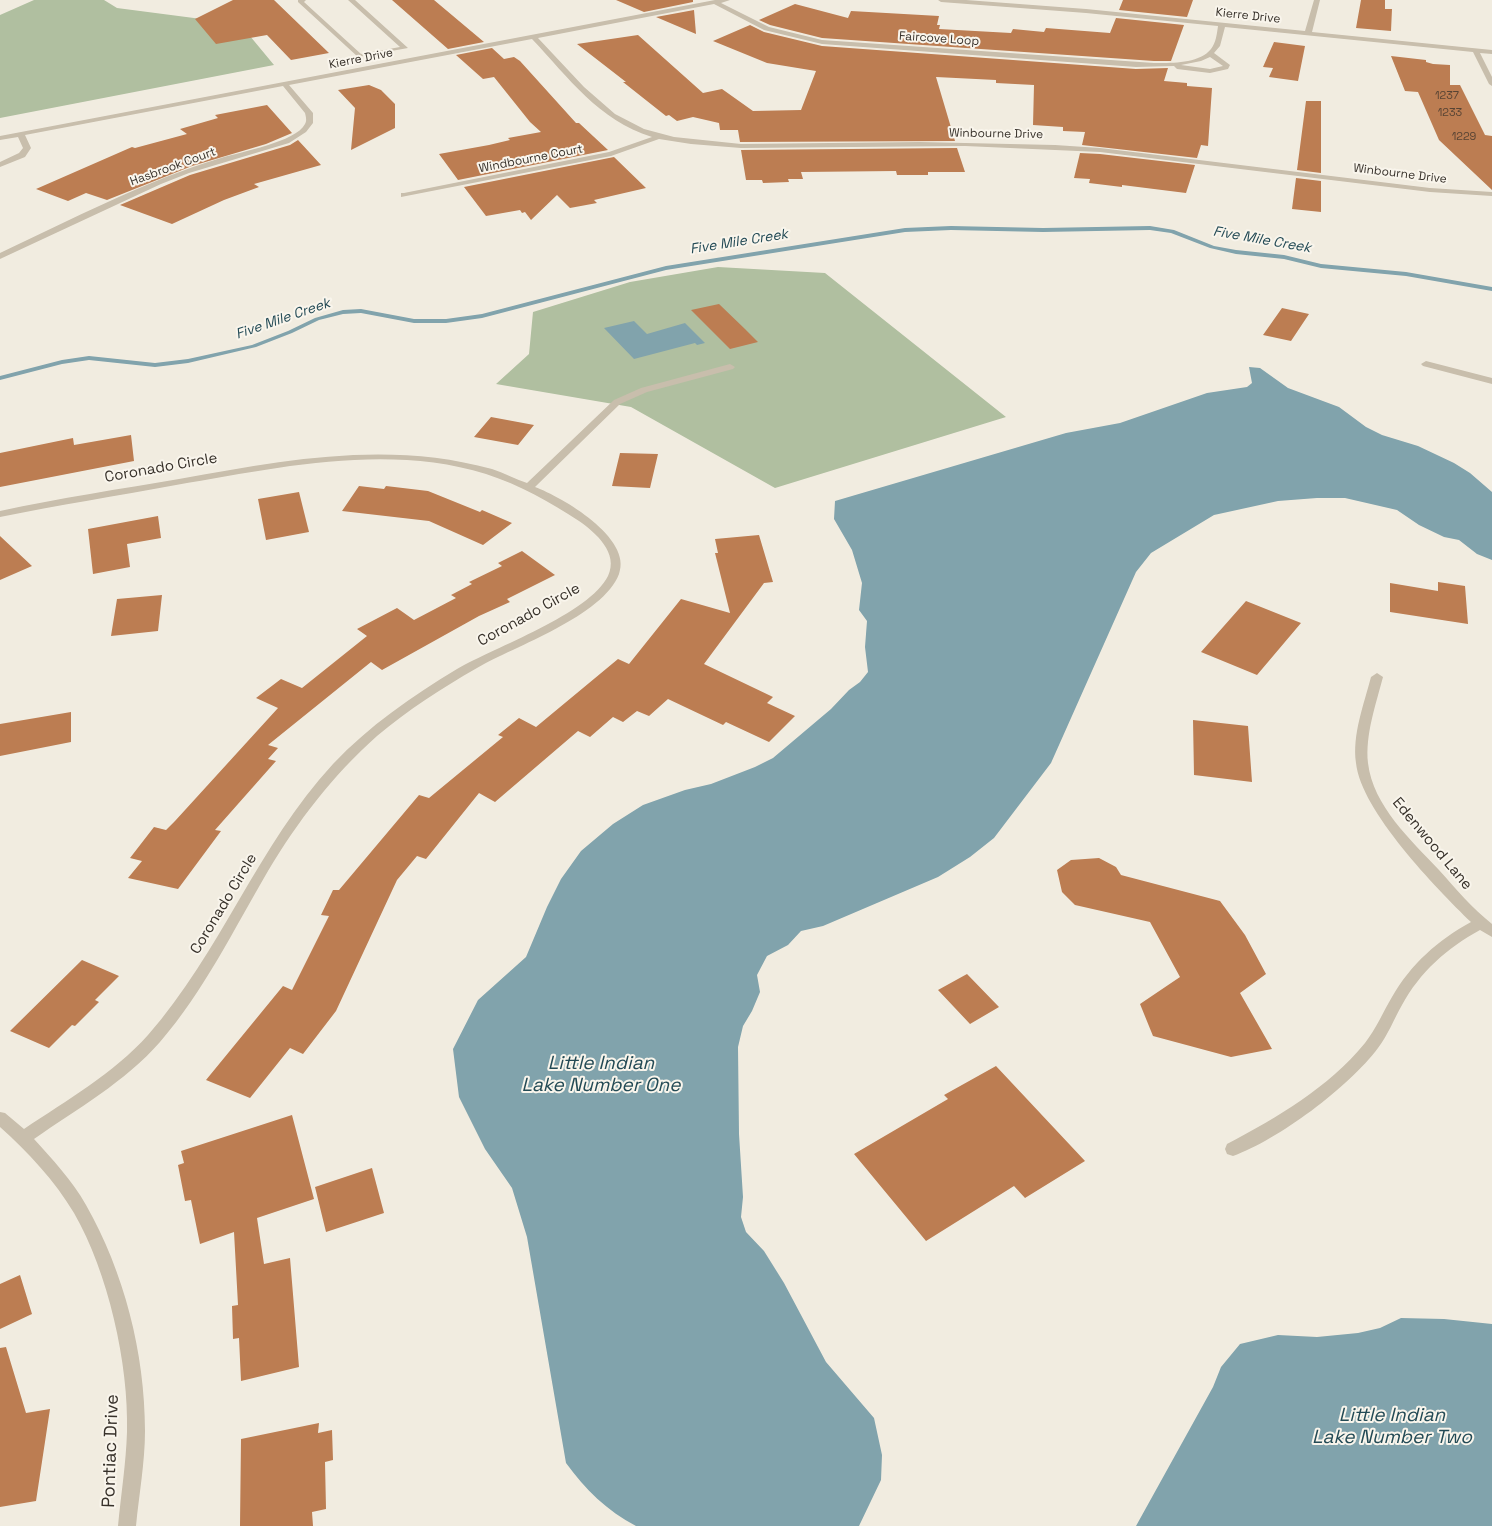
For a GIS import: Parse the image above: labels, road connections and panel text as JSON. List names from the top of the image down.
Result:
{
  "streets": {
    "street": [
      "Kierre Drive",
      "Faircove Loop",
      "Winbourne Drive",
      "Windbourne Court",
      "Hasbrook Court",
      "Coronado Circle",
      "Edenwood Lane",
      "Pontiac Drive"
    ]
  },
  "crossings": [
    ["Kierre Drive", "Faircove Loop"],
    ["Kierre Drive", "Winbourne Drive"],
    ["Kierre Drive", "Hasbrook Court"],
    ["Winbourne Drive", "Windbourne Court"],
    ["Coronado Circle", "Pontiac Drive"]
  ],
  "water": ["Five Mile Creek", "Little Indian Lake Number One", "Little Indian Lake Number Two"],
  "house_numbers": ["1237", "1233", "1229"]
}
